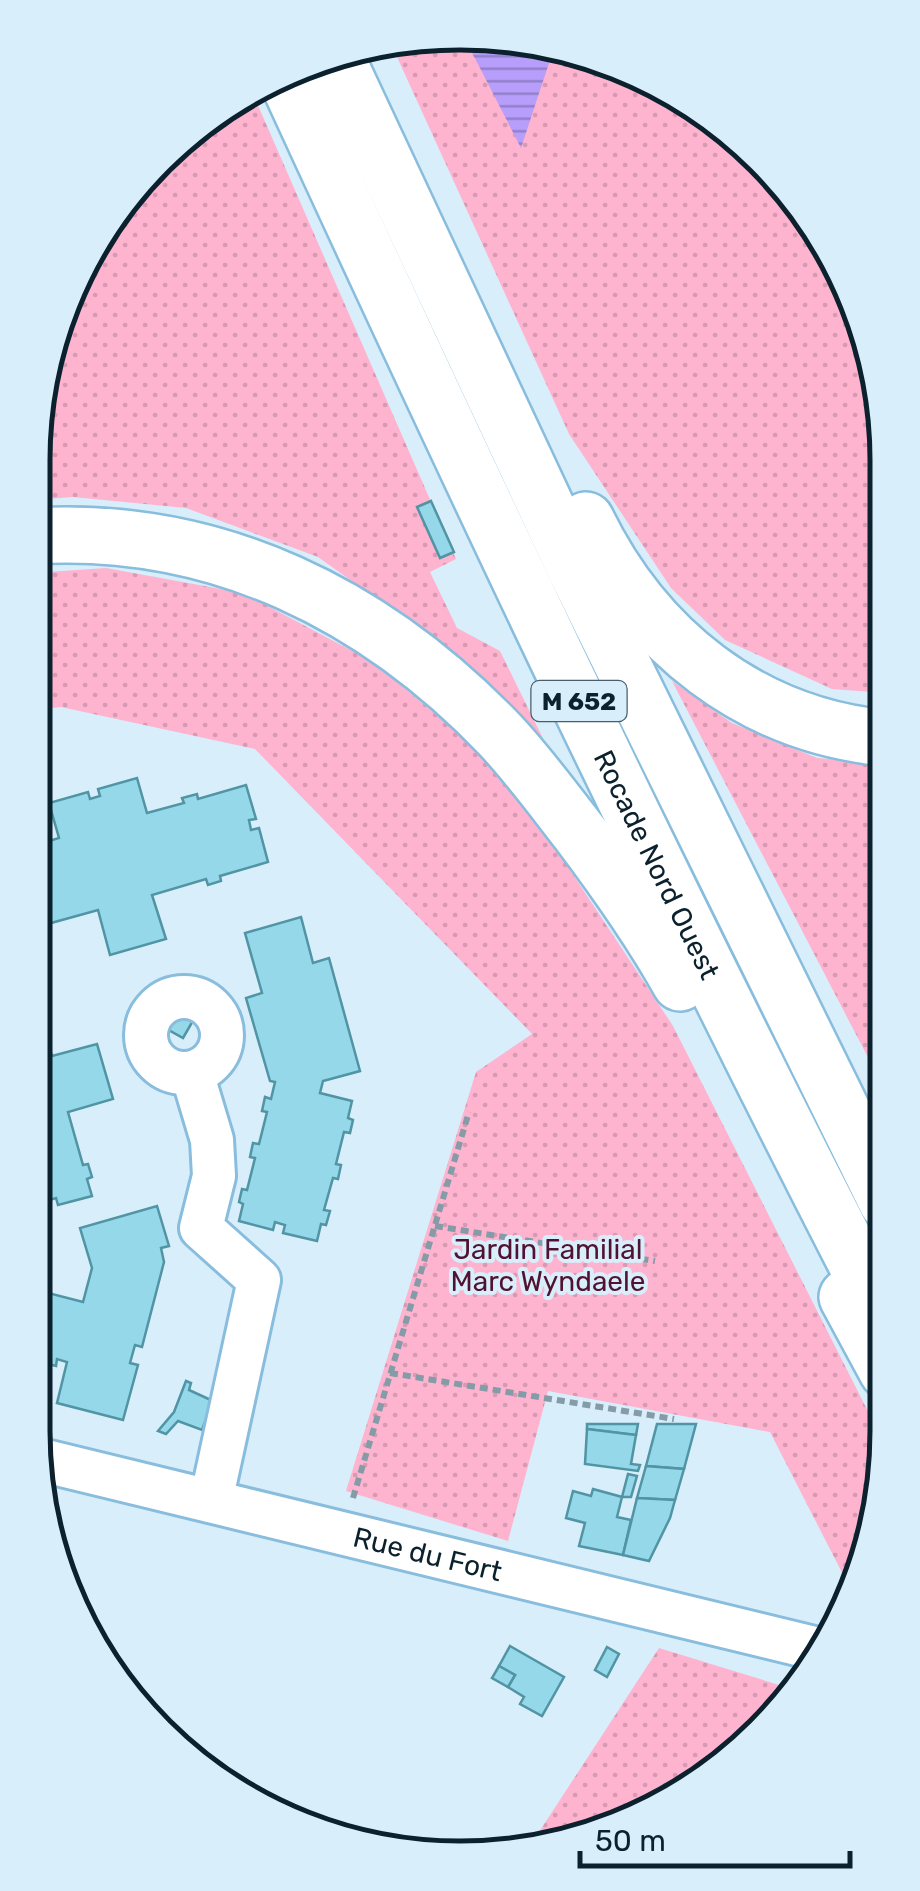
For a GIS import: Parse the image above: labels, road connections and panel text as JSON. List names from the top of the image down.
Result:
{
  "streets": {
    "highway": ["M 652", "Rocade Nord Ouest"],
    "street": ["Rue du Fort"]
  },
  "parks": ["Jardin Familial Marc Wyndaele"],
  "scale_bar": "50 m"
}
